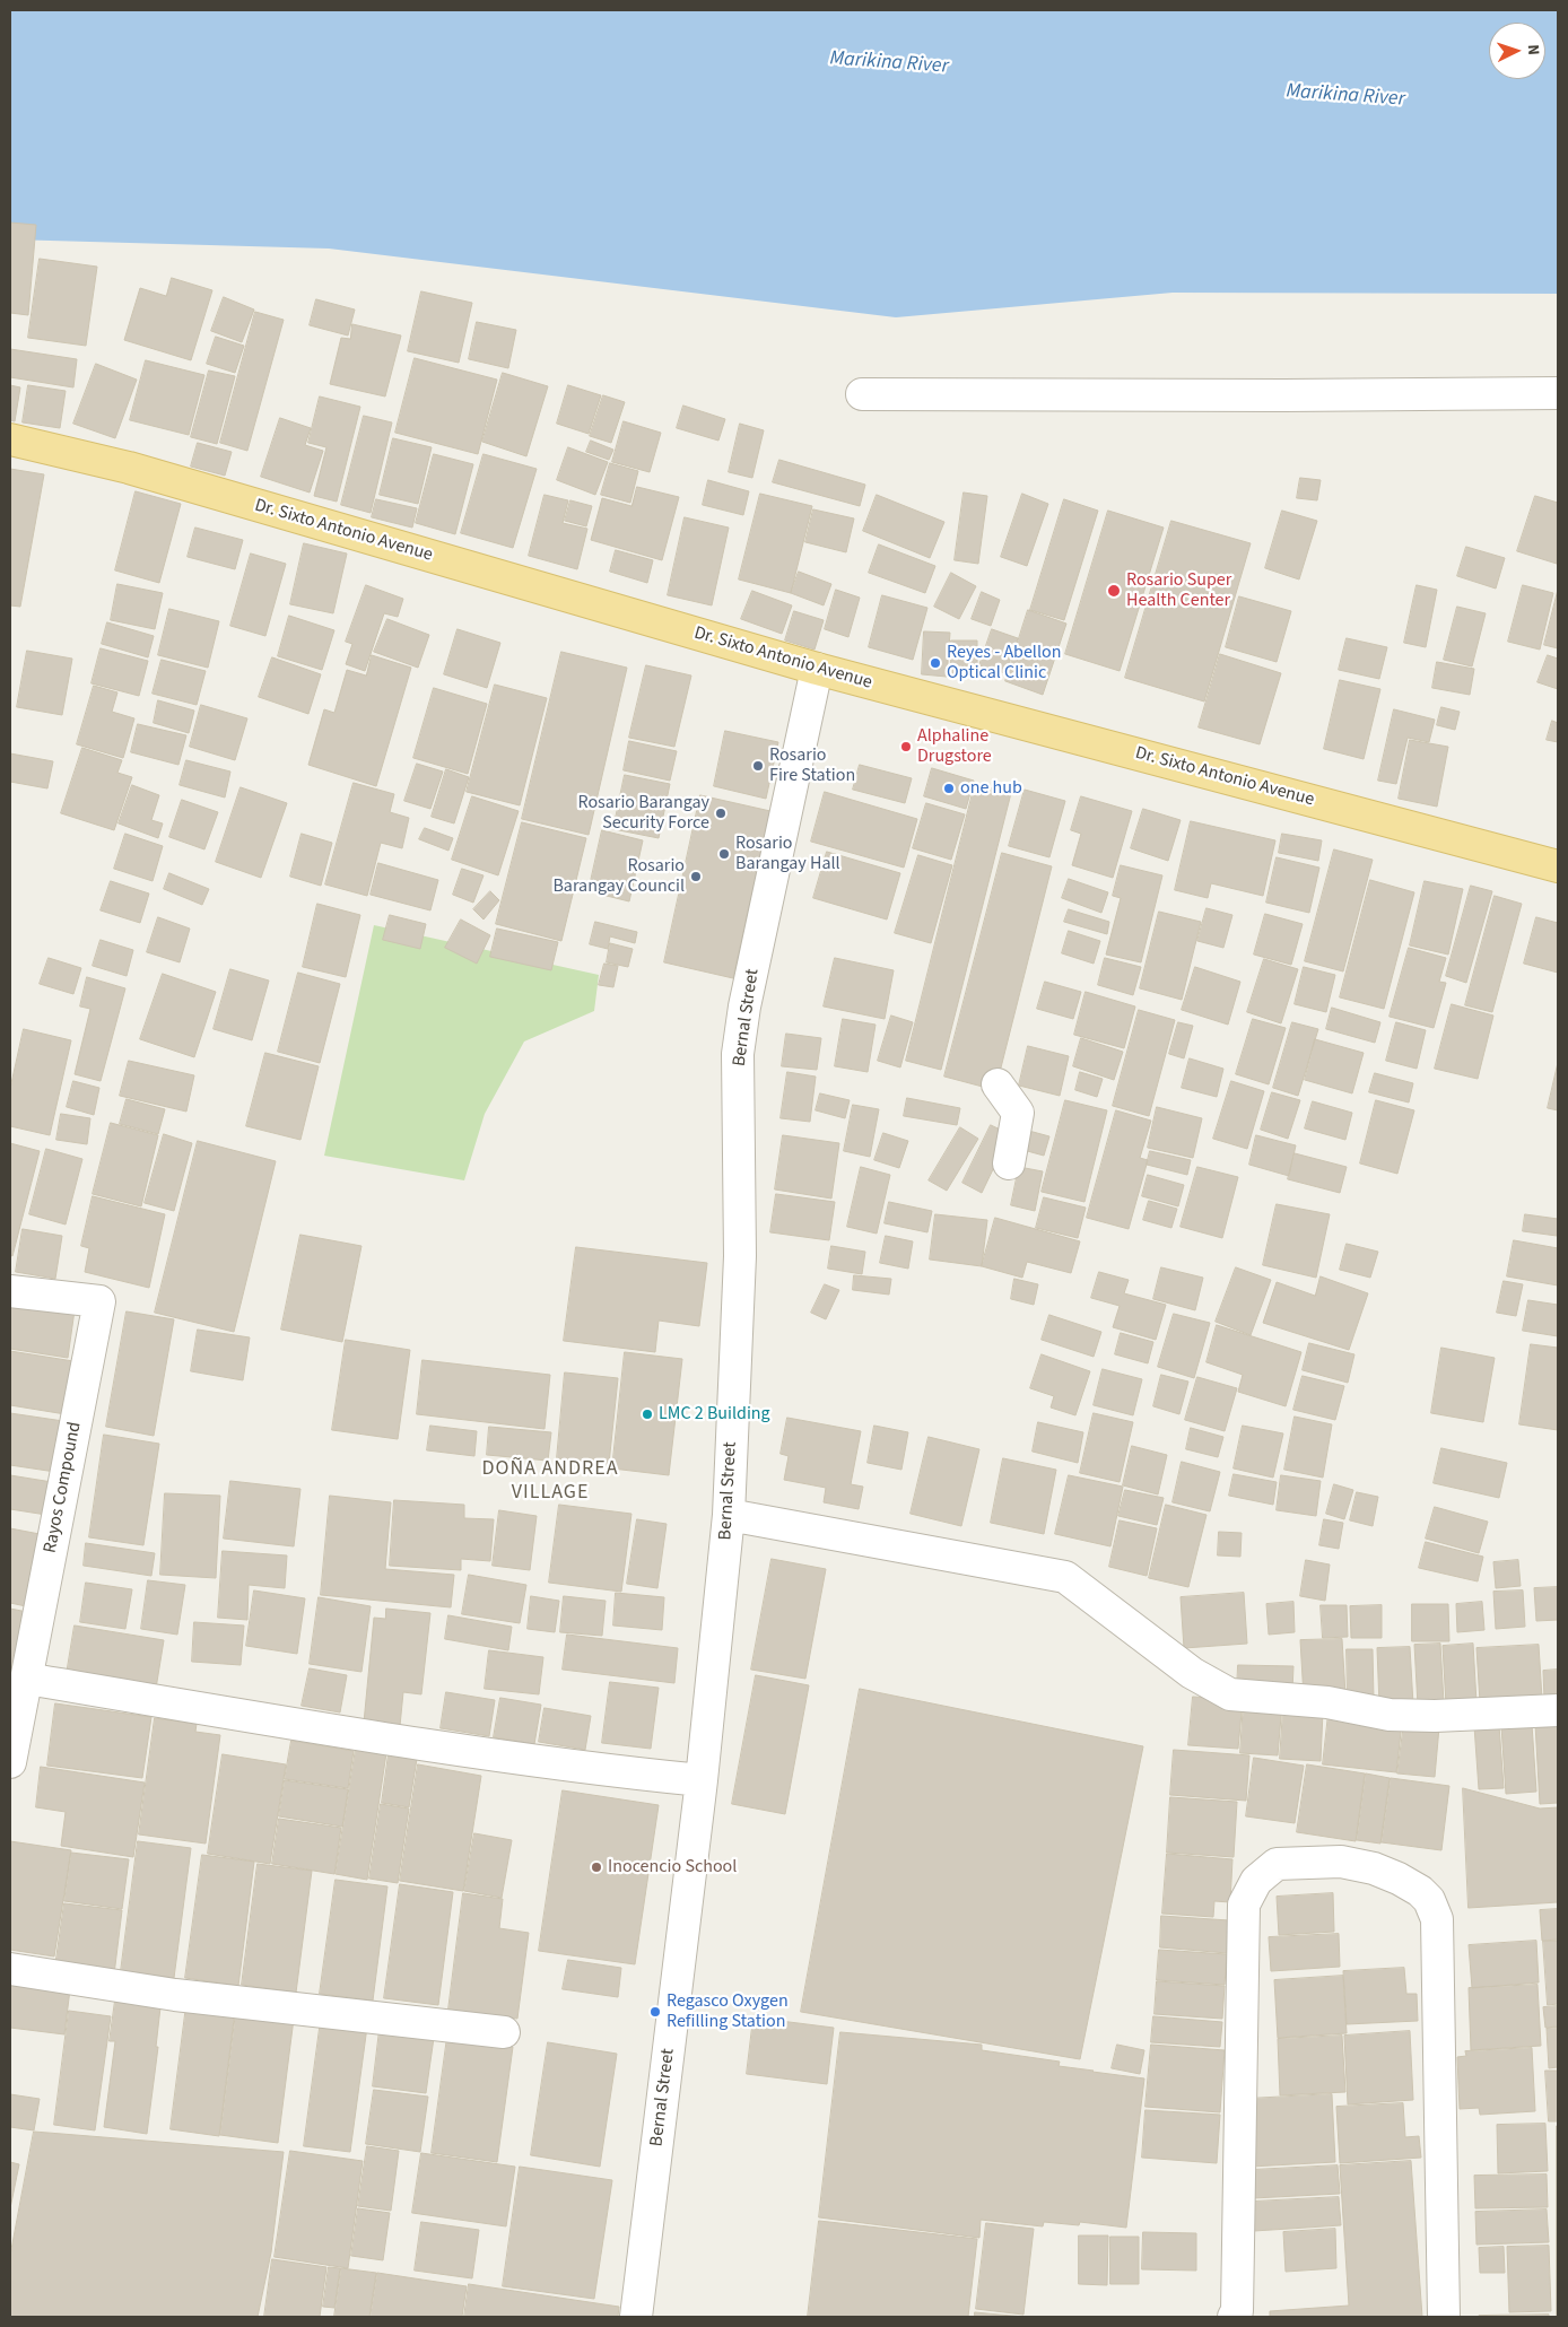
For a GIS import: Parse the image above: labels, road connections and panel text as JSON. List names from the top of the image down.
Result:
{
  "streets": {
    "main road": ["Dr. Sixto Antonio Avenue"],
    "street": ["Bernal Street", "Rayos Compound"]
  },
  "crossings": [
    ["Dr. Sixto Antonio Avenue", "Bernal Street"]
  ],
  "districts": ["DOÑA ANDREA VILLAGE"],
  "water": ["Marikina River"],
  "places": [
    "Rosario Super Health Center",
    "Reyes - Abellon Optical Clinic",
    "Alphaline Drugstore",
    "Rosario Fire Station",
    "one hub",
    "Rosario Barangay Security Force",
    "Rosario Barangay Hall",
    "Rosario Barangay Council",
    "LMC 2 Building",
    "Inocencio School",
    "Regasco Oxygen Refilling Station"
  ],
  "north": "right"
}
